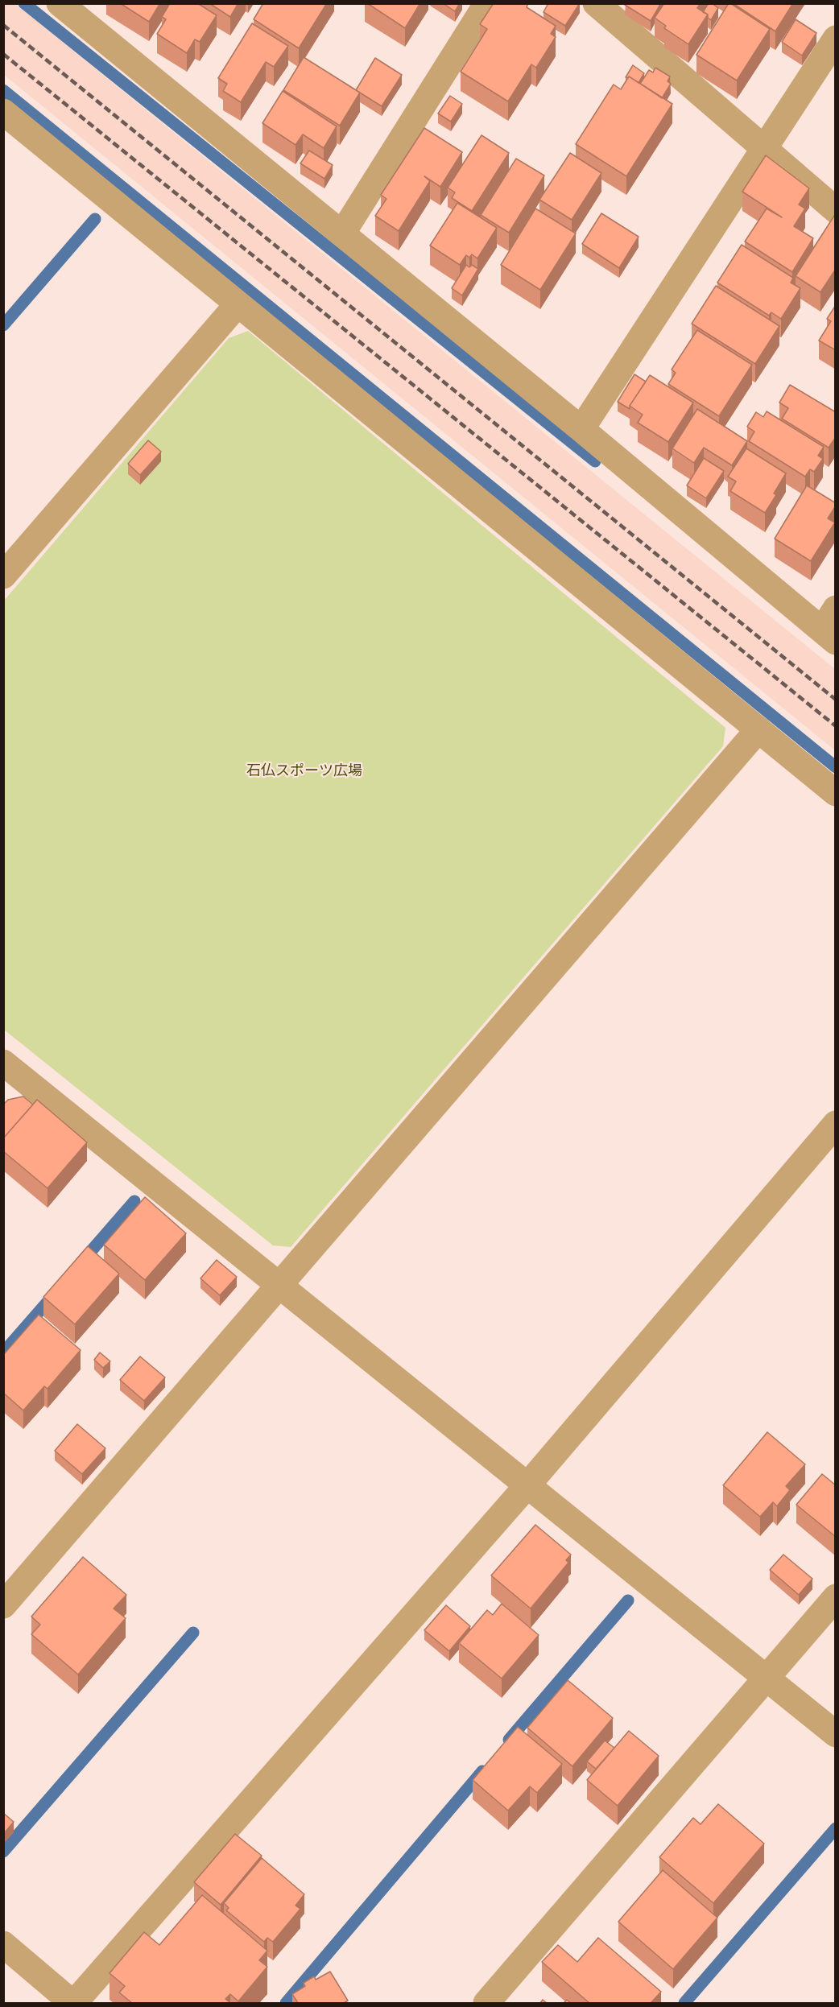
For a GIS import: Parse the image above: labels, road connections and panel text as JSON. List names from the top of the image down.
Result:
{
  "parks": ["石仏スポーツ広場"]
}
